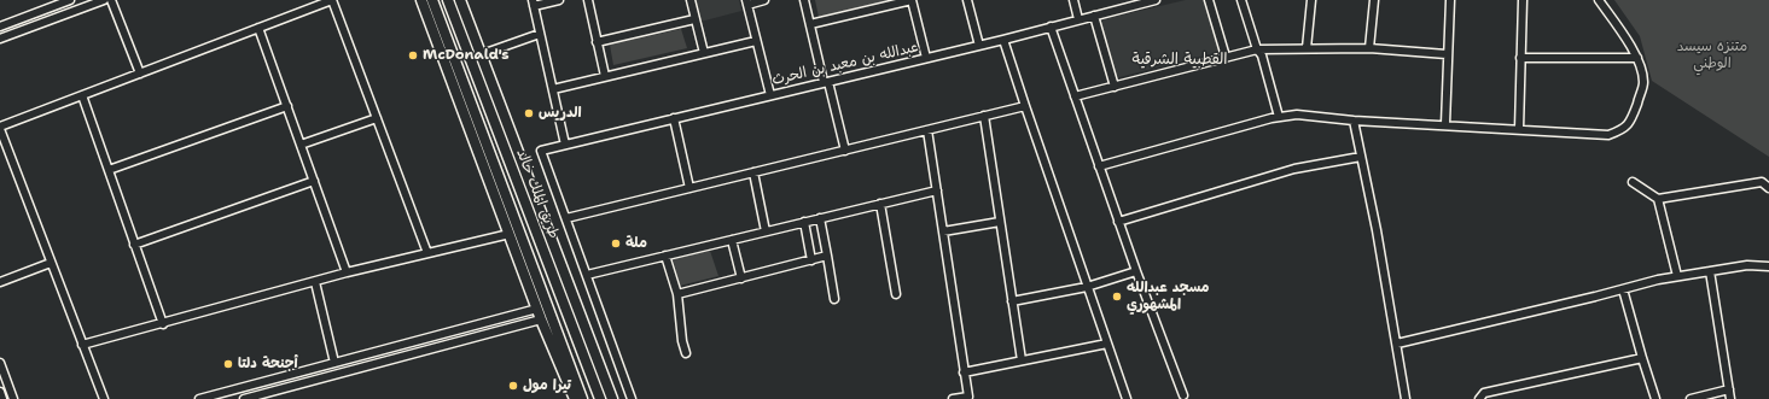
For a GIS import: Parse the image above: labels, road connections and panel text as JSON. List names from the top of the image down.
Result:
{
  "streets": {
    "main road": ["طريق الملك خالد"],
    "street": ["عبدالله بن معبد بن الحرث"]
  },
  "districts": ["القطبية الشرقية"],
  "parks": ["متنزه سيسد الوطني"],
  "places": [
    "McDonald's",
    "الدريس",
    "ملة",
    "مسجد عبدالله المشهوري",
    "أجنحة دلتا",
    "تيرا مول"
  ]
}
